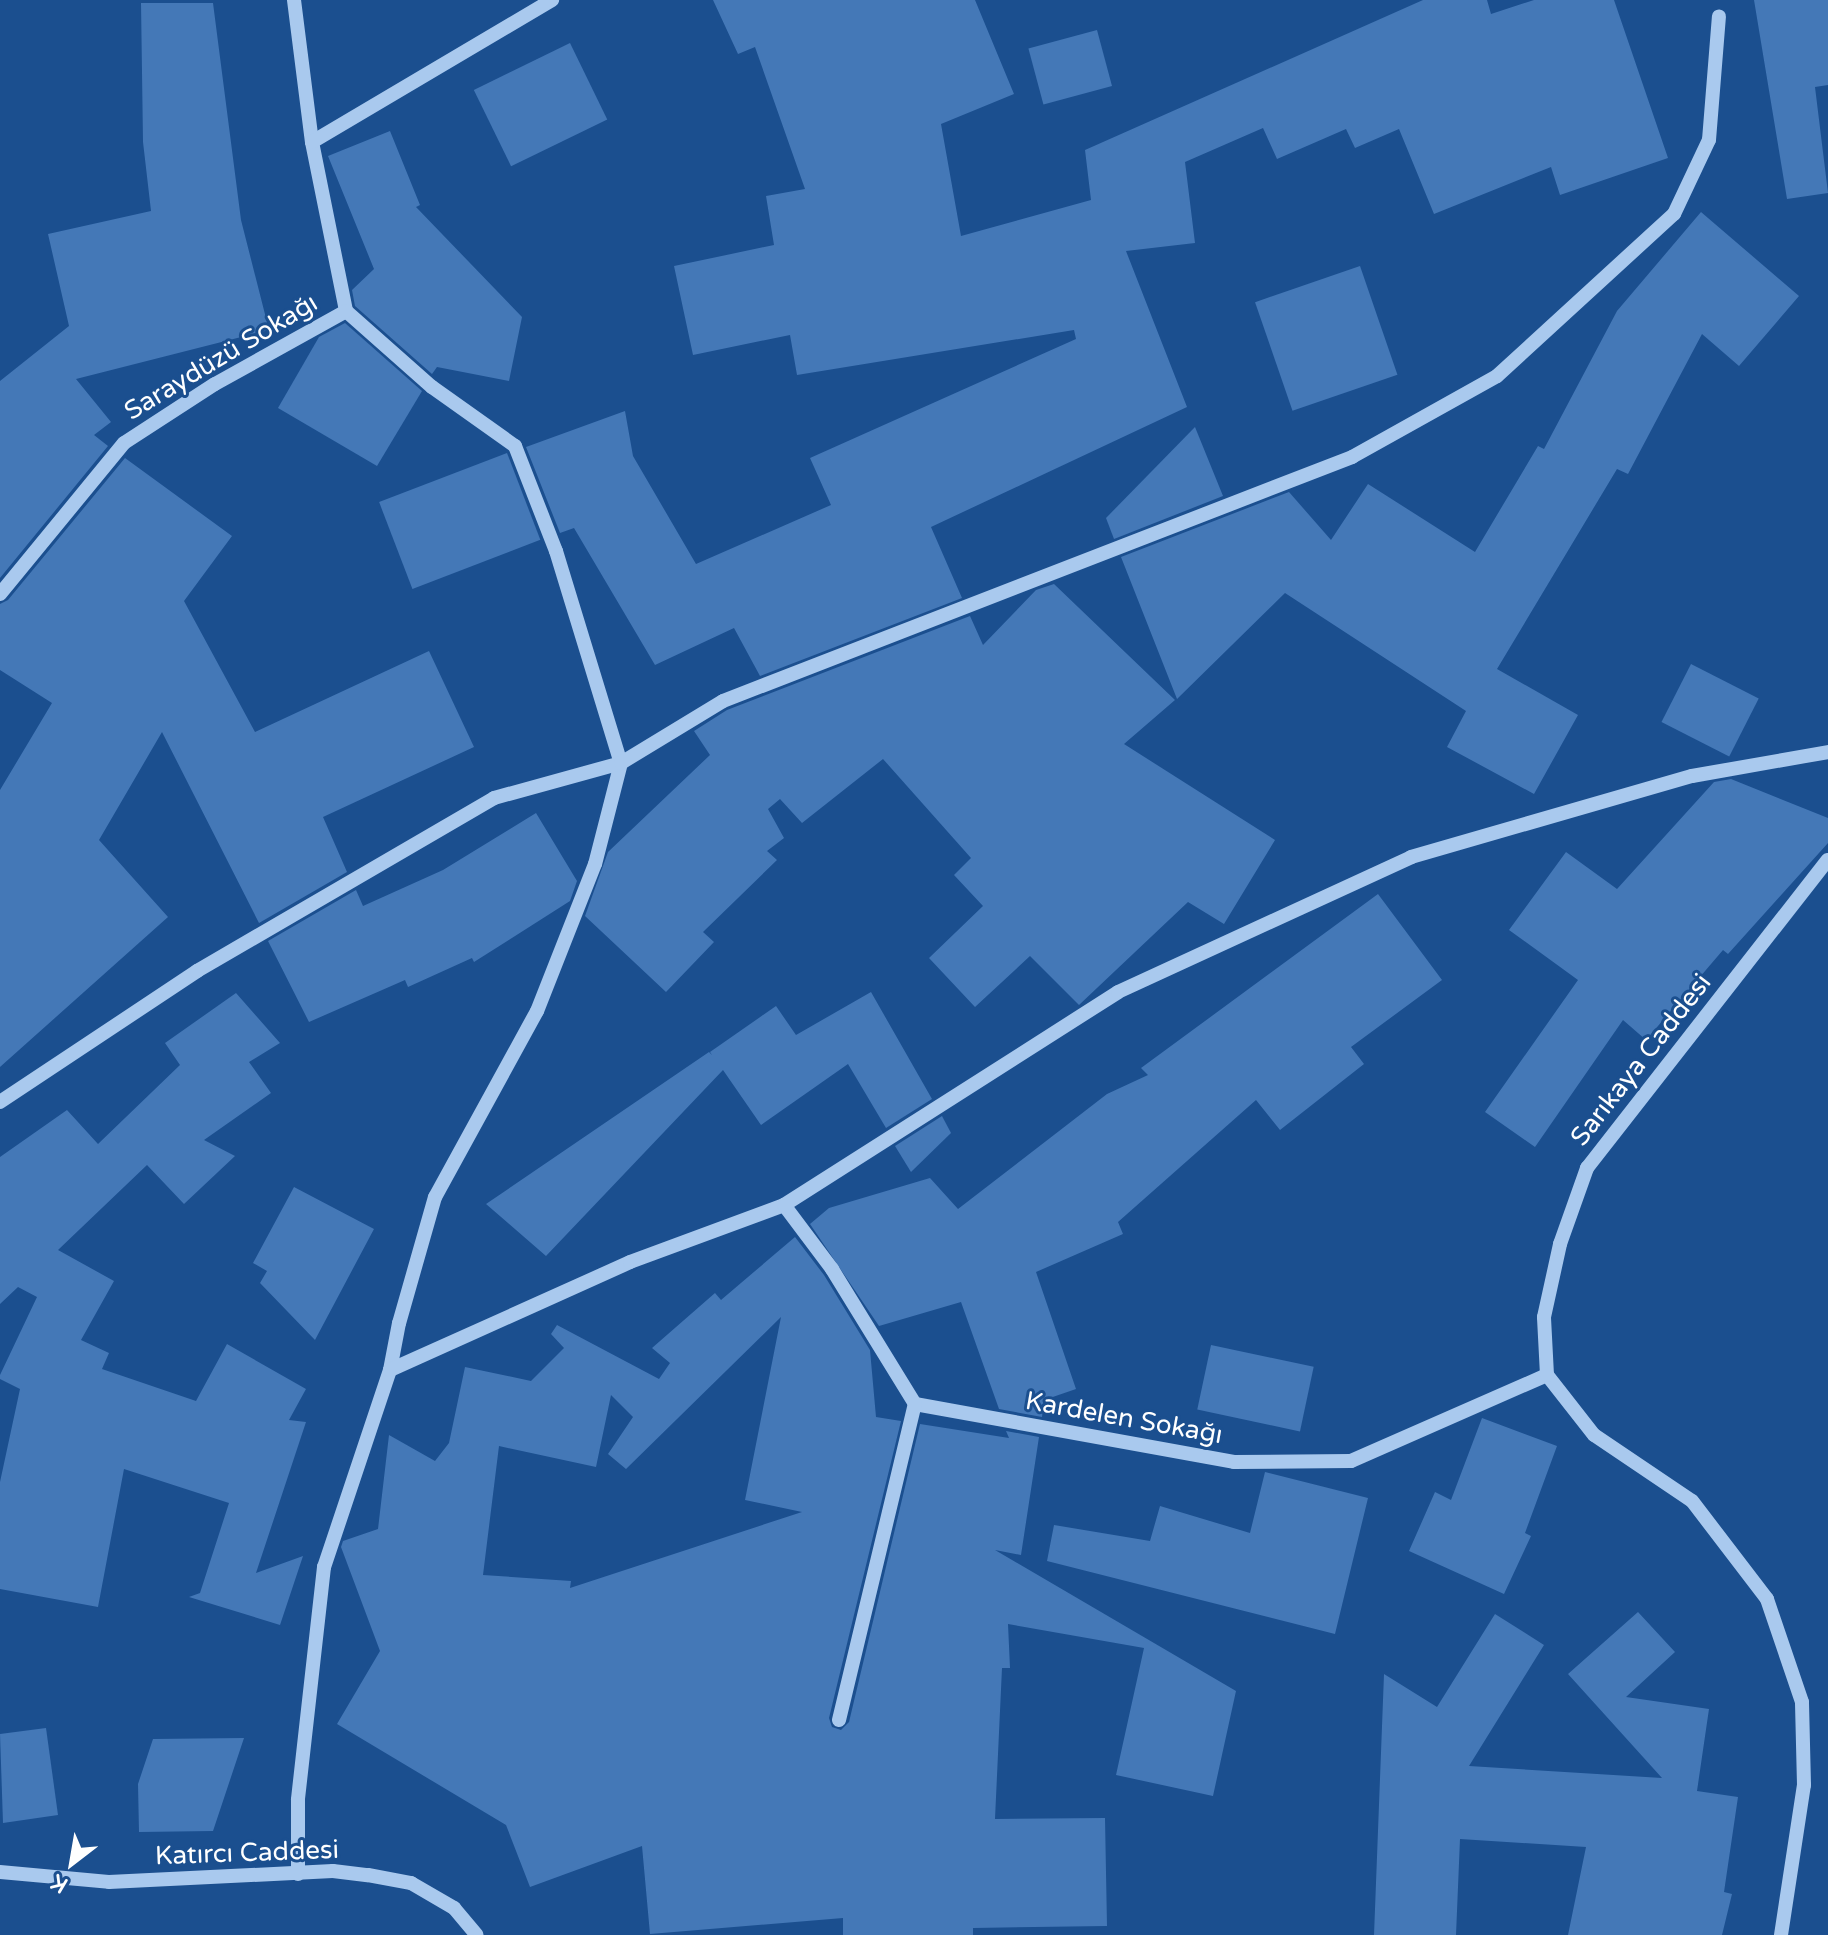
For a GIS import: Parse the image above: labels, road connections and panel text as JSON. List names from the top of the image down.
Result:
{
  "streets": {
    "street": [
      "Saraydüzü Sokağı",
      "Sarıkaya Caddesi",
      "Kardelen Sokağı",
      "Katırcı Caddesi"
    ]
  },
  "crossings": [
    ["Sarıkaya Caddesi", "Kardelen Sokağı"]
  ],
  "north": "bottom left"
}
